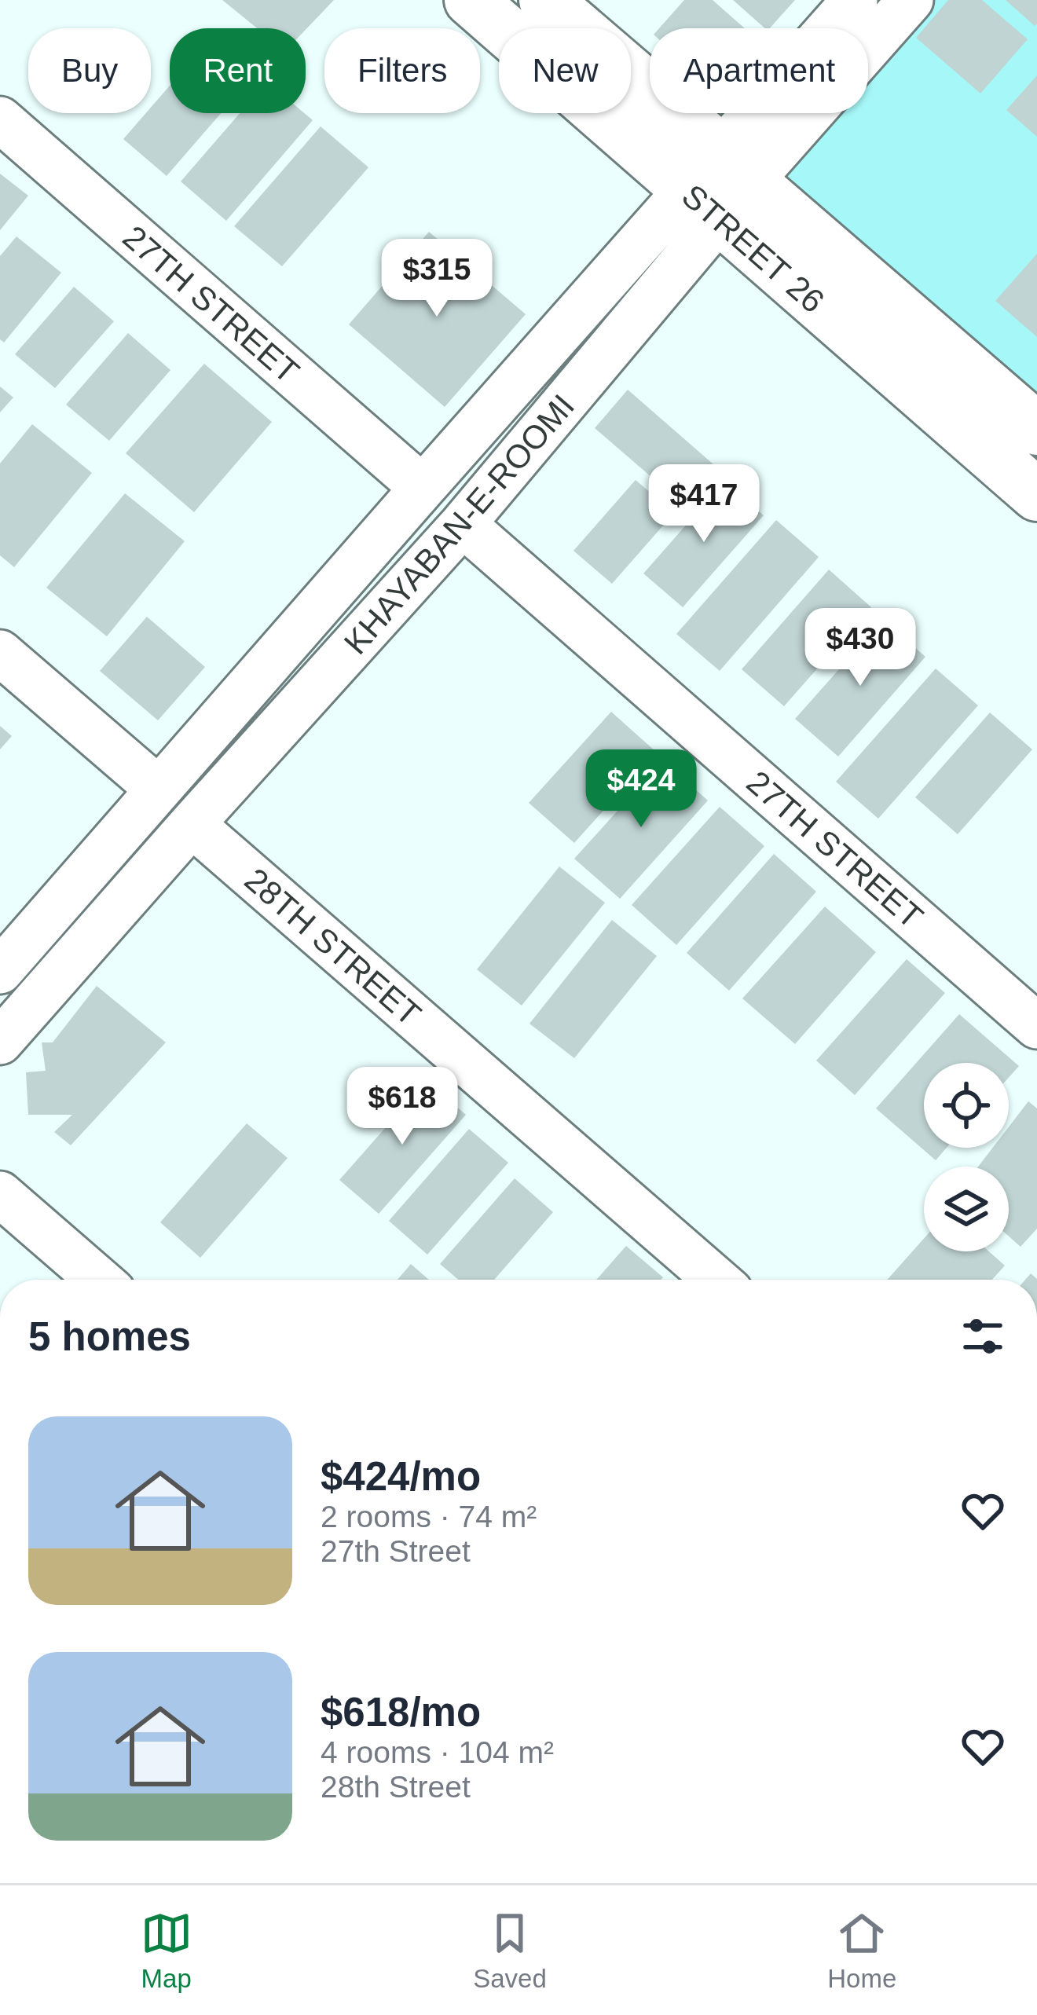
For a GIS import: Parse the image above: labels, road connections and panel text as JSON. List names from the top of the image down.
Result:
{
  "streets": {
    "main road": ["STREET 26"],
    "street": ["27TH STREET", "KHAYABAN-E-ROOMI", "28TH STREET"]
  },
  "crossings": [
    ["STREET 26", "KHAYABAN-E-ROOMI"],
    ["27TH STREET", "KHAYABAN-E-ROOMI"],
    ["KHAYABAN-E-ROOMI", "28TH STREET"]
  ],
  "page": {
    "chip": [
      "Buy",
      "Rent",
      "Filters",
      "New",
      "Apartment"
    ],
    "price": [
      "$315",
      "$417",
      "$430",
      "$424",
      "$618"
    ],
    "heading": "5 homes",
    "list": [
      {
        "name": "$424/mo",
        "note": "2 rooms · 74 m² · 27th Street"
      },
      {
        "name": "$618/mo",
        "note": "4 rooms · 104 m² · 28th Street"
      }
    ],
    "tabs": ["Map", "Saved", "Home"]
  }
}
